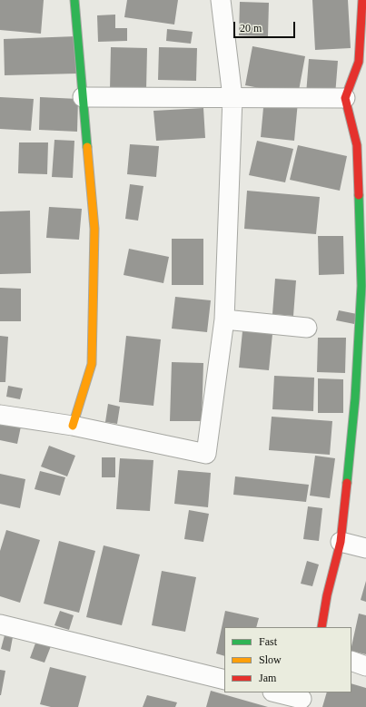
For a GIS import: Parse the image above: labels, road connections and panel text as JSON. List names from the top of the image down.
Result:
{
  "legend": ["Fast", "Slow", "Jam"],
  "scale_bar": "20 m"
}
